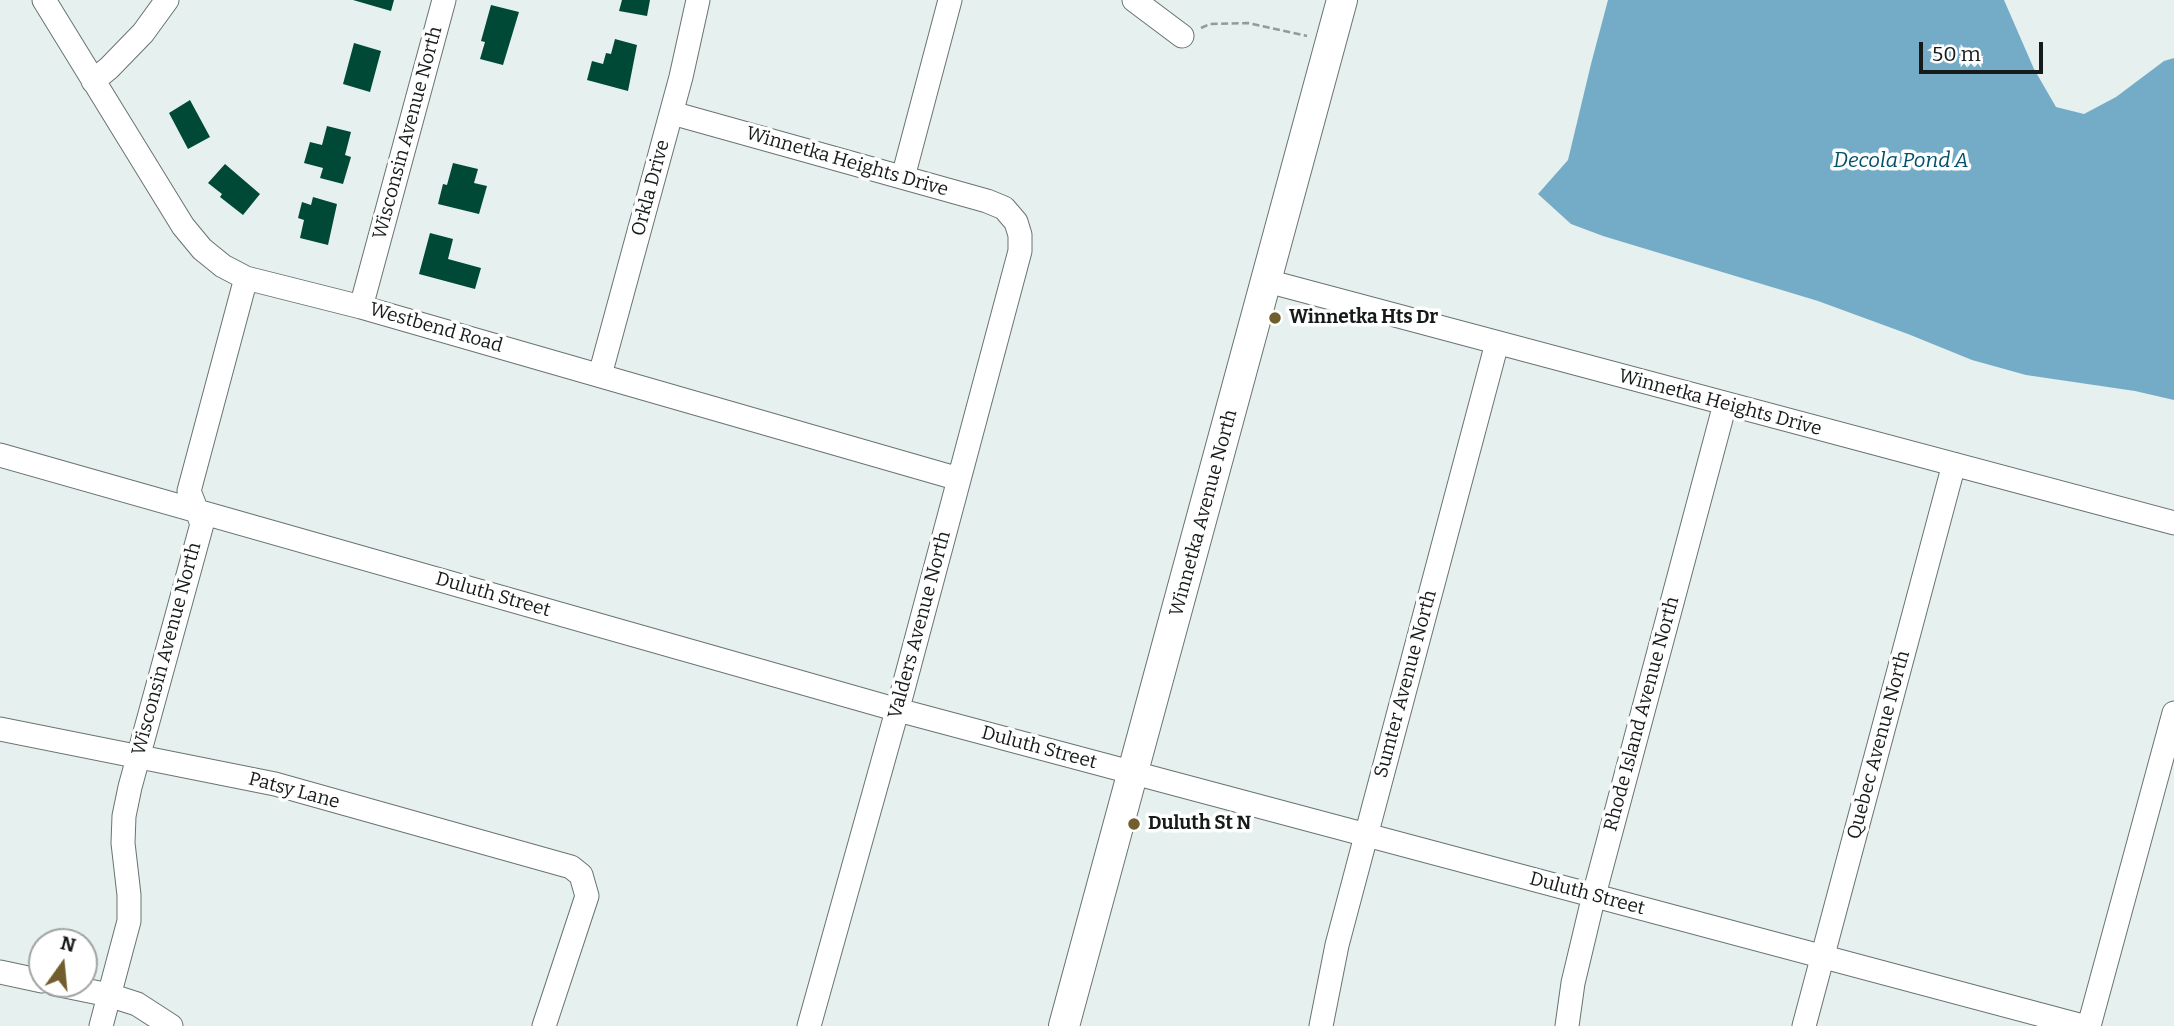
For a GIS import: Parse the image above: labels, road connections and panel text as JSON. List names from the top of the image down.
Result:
{
  "streets": {
    "main road": ["Winnetka Avenue North"],
    "street": [
      "Wisconsin Avenue North",
      "Winnetka Heights Drive",
      "Orkla Drive",
      "Westbend Road",
      "Duluth Street",
      "Valders Avenue North",
      "Sumter Avenue North",
      "Rhode Island Avenue North",
      "Quebec Avenue North",
      "Patsy Lane"
    ]
  },
  "crossings": [
    ["Wisconsin Avenue North", "Westbend Road"],
    ["Wisconsin Avenue North", "Duluth Street"],
    ["Wisconsin Avenue North", "Patsy Lane"],
    ["Winnetka Heights Drive", "Orkla Drive"],
    ["Winnetka Heights Drive", "Winnetka Avenue North"],
    ["Winnetka Heights Drive", "Valders Avenue North"],
    ["Winnetka Heights Drive", "Sumter Avenue North"],
    ["Winnetka Heights Drive", "Rhode Island Avenue North"],
    ["Winnetka Heights Drive", "Quebec Avenue North"],
    ["Orkla Drive", "Westbend Road"],
    ["Westbend Road", "Valders Avenue North"],
    ["Winnetka Avenue North", "Duluth Street"],
    ["Duluth Street", "Valders Avenue North"],
    ["Duluth Street", "Sumter Avenue North"],
    ["Duluth Street", "Rhode Island Avenue North"],
    ["Duluth Street", "Quebec Avenue North"]
  ],
  "water": ["Decola Pond A"],
  "places": ["Winnetka Hts Dr", "Duluth St N"],
  "scale_bar": "50 m",
  "north": "top"
}
